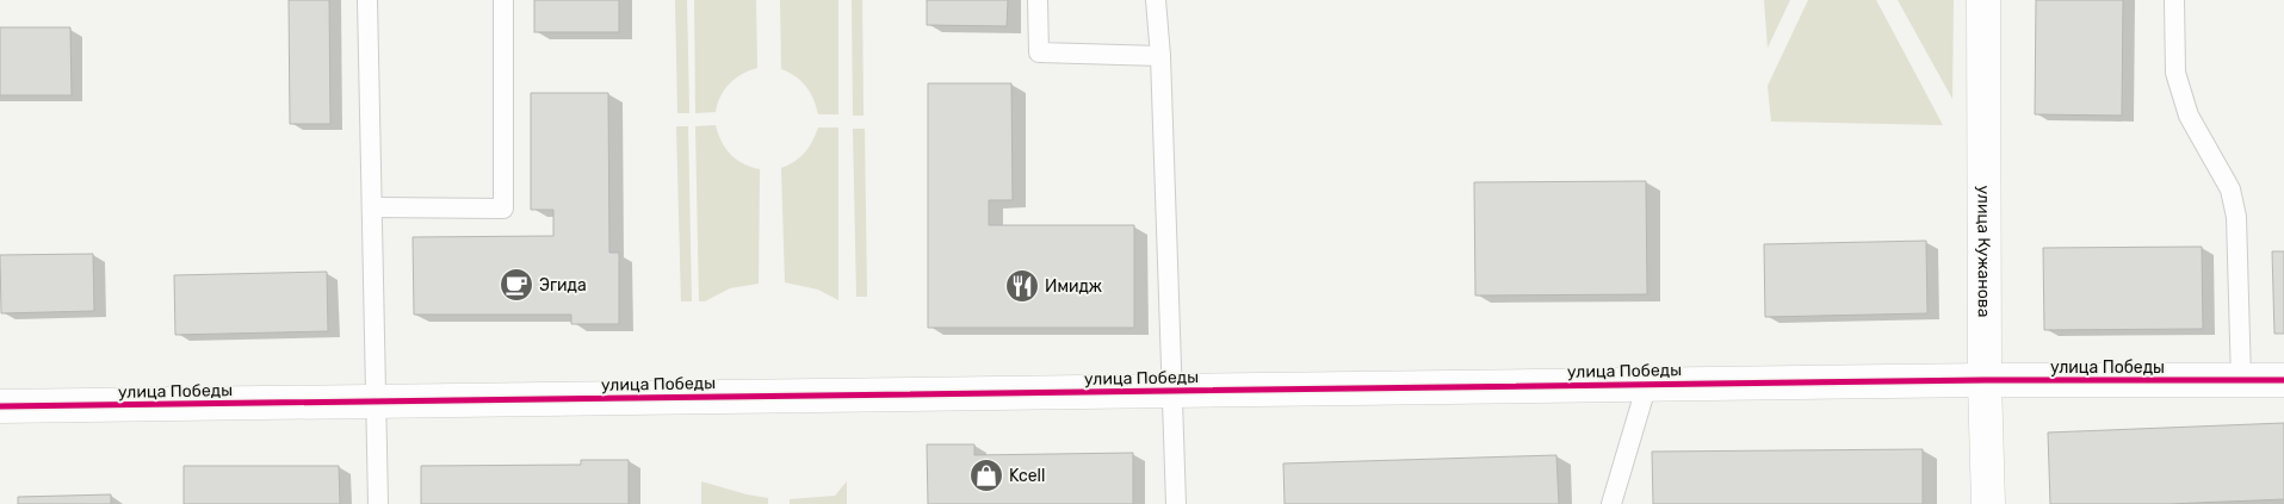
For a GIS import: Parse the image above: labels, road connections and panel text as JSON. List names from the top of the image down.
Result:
{
  "streets": {
    "street": ["улица Кужанова", "улица Победы"]
  },
  "crossings": [
    ["улица Кужанова", "улица Победы"]
  ],
  "places": {
    "cafe": ["Эгида"],
    "restaurant": ["Имидж"],
    "shop": ["Kcell"]
  }
}
